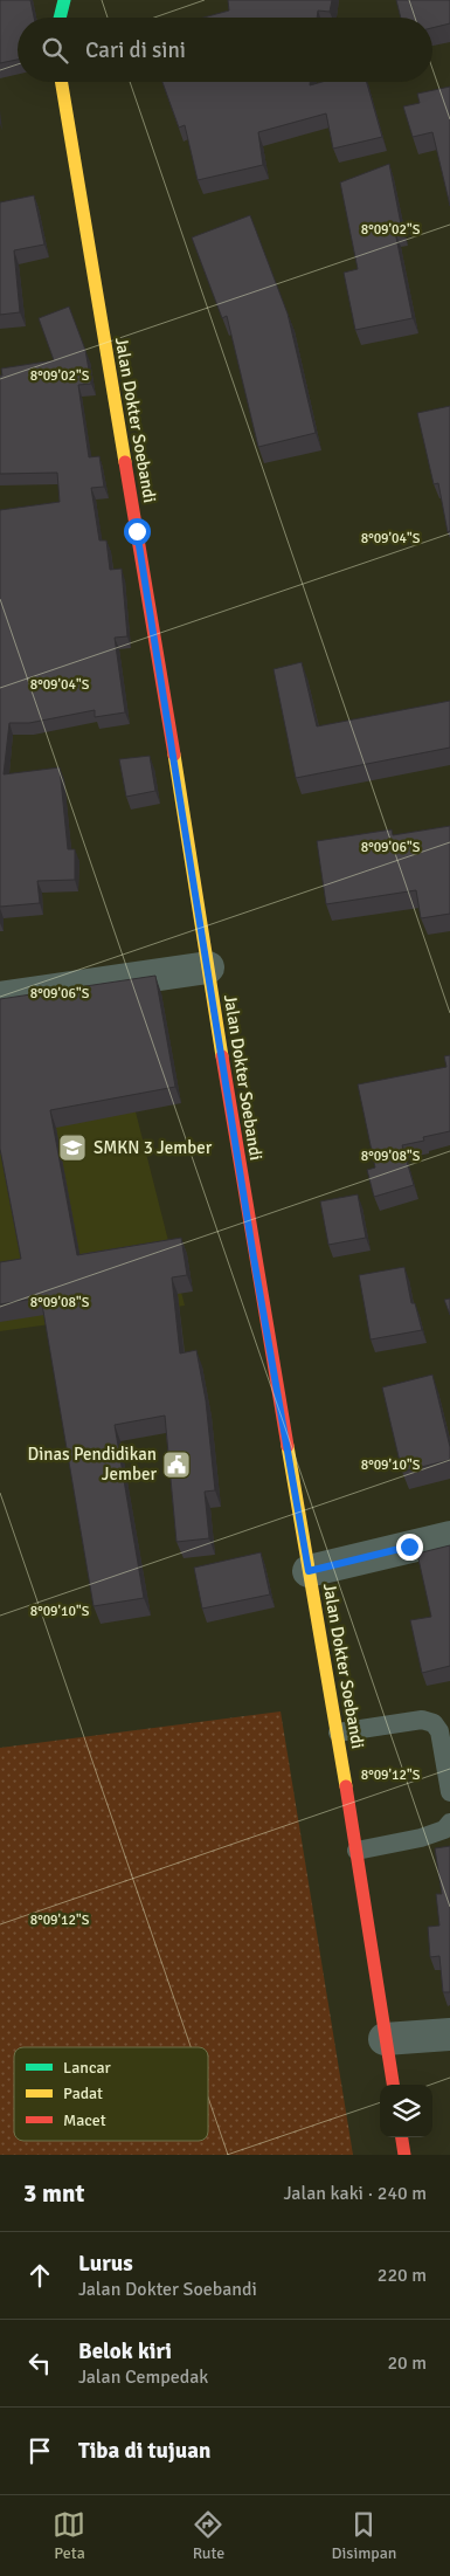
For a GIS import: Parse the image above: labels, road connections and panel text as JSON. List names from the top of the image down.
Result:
{
  "streets": {
    "main road": ["Jalan Dokter Soebandi"]
  },
  "places": {
    "school or university": ["SMKN 3 Jember"],
    "public building": ["Dinas Pendidikan Jember"]
  },
  "legend": ["Lancar", "Padat", "Macet"],
  "page": {
    "search": "Cari di sini",
    "heading": ["3 mnt", "Jalan kaki · 240 m"],
    "list": [
      ["Lurus", "Jalan Dokter Soebandi", "220 m"],
      ["Belok kiri", "Jalan Cempedak", "20 m"],
      "Tiba di tujuan"
    ],
    "nav": ["Peta", "Rute", "Disimpan"]
  },
  "coordinates": [
    "8°09'02\"S",
    "8°09'04\"S",
    "8°09'06\"S",
    "8°09'08\"S",
    "8°09'10\"S",
    "8°09'12\"S"
  ]
}
